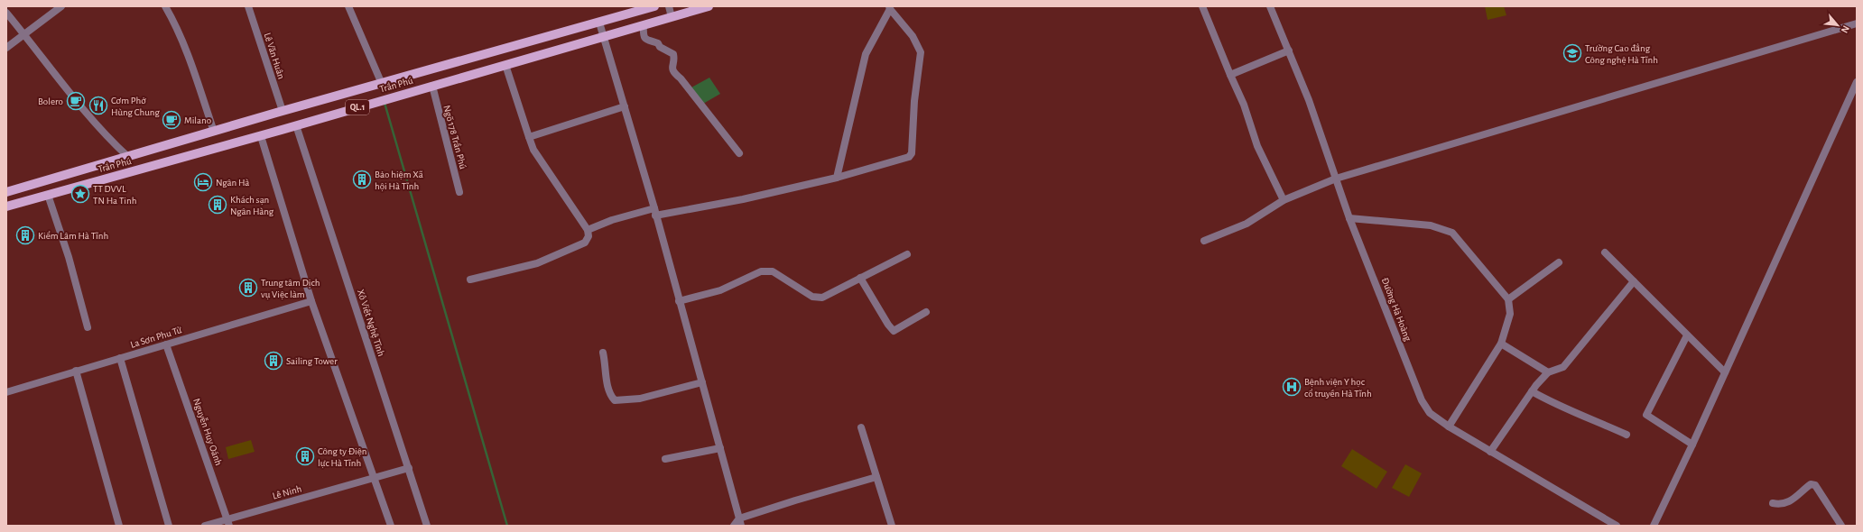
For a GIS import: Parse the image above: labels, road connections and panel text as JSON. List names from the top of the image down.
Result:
{
  "streets": {
    "main road": ["Trần Phú", "QL.1"],
    "street": [
      "Lê Văn Huân",
      "Ngõ 178 Trần Phú",
      "Đường Hà Hoàng",
      "Xô Viết Nghệ Tĩnh",
      "La Sơn Phu Tử",
      "Nguyễn Huy Oánh",
      "Lê Ninh"
    ]
  },
  "crossings": [
    ["Lê Văn Huân", "Trần Phú"],
    ["Trần Phú", "Ngõ 178 Trần Phú"],
    ["Trần Phú", "Xô Viết Nghệ Tĩnh"],
    ["Xô Viết Nghệ Tĩnh", "Lê Ninh"],
    ["La Sơn Phu Tử", "Nguyễn Huy Oánh"],
    ["Nguyễn Huy Oánh", "Lê Ninh"]
  ],
  "places": {
    "school or university": ["Trường Cao đẳng Công nghệ Hà Tĩnh"],
    "cafe": ["Bolero", "Milano"],
    "restaurant": ["Cơm Phở Hùng Chung"],
    "building": [
      "Bảo hiệm Xã hội Hà Tĩnh",
      "Khách sạn Ngân Hàng",
      "Kiểm Lâm Hà Tĩnh",
      "Trung tâm Dịch vụ Việc làm",
      "Sailing Tower",
      "Công ty Điện lực Hà Tĩnh"
    ],
    "hotel": ["Ngân Hà"],
    "place": ["TT DVVL TN Ha Tinh"],
    "hospital": ["Bệnh viện Y học cổ truyền Hà Tĩnh"]
  },
  "north": "bottom right"
}
